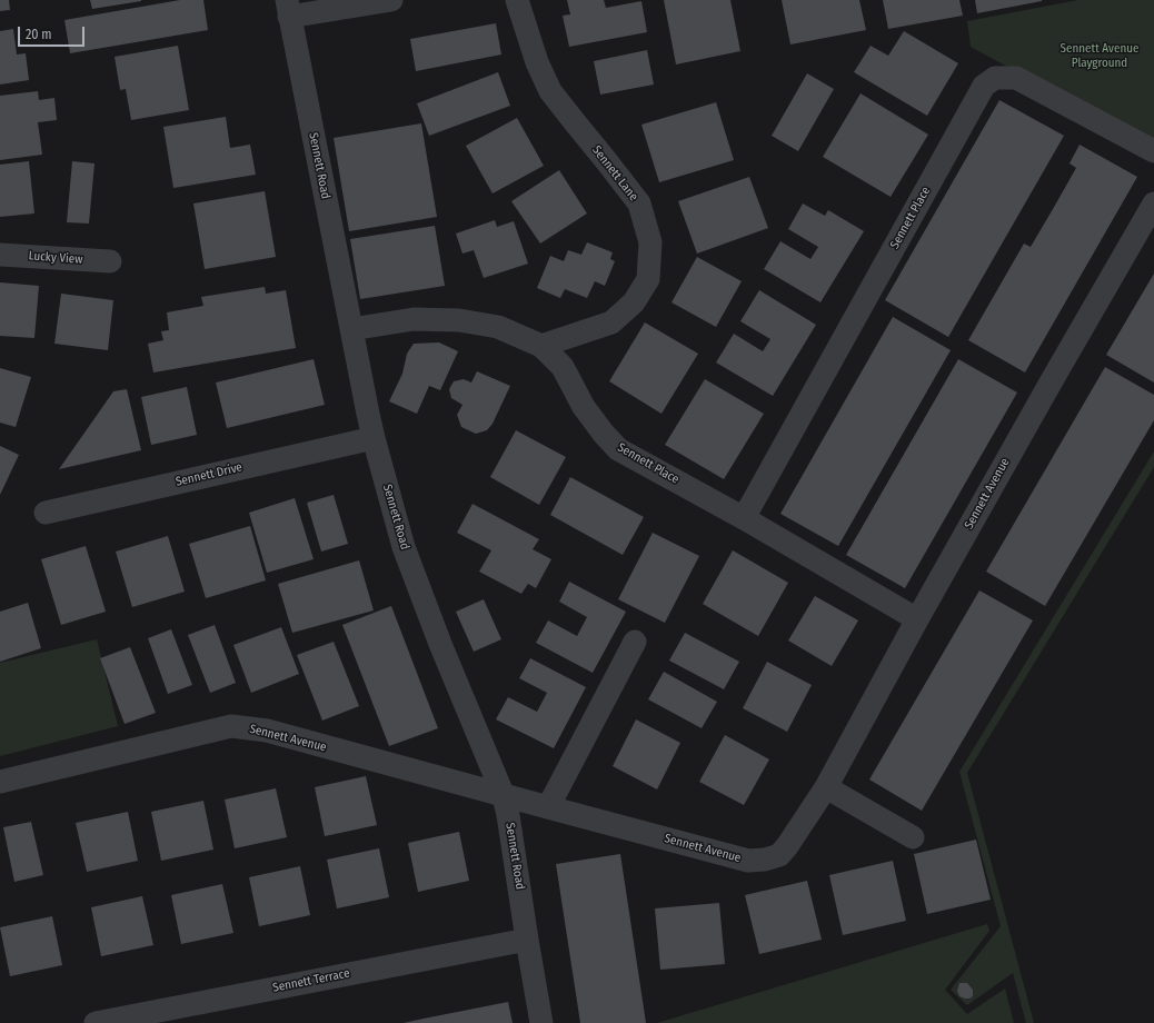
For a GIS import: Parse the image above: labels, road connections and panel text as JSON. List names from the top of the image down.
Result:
{
  "streets": {
    "street": [
      "Sennett Road",
      "Sennett Lane",
      "Sennett Place",
      "Lucky View",
      "Sennett Drive",
      "Sennett Avenue",
      "Sennett Terrace"
    ]
  },
  "crossings": [
    ["Sennett Road", "Sennett Drive"],
    ["Sennett Road", "Sennett Avenue"],
    ["Sennett Road", "Sennett Terrace"],
    ["Sennett Lane", "Sennett Place"],
    ["Sennett Place", "Sennett Avenue"]
  ],
  "parks": ["Sennett Avenue Playground"],
  "scale_bar": "20 m"
}
